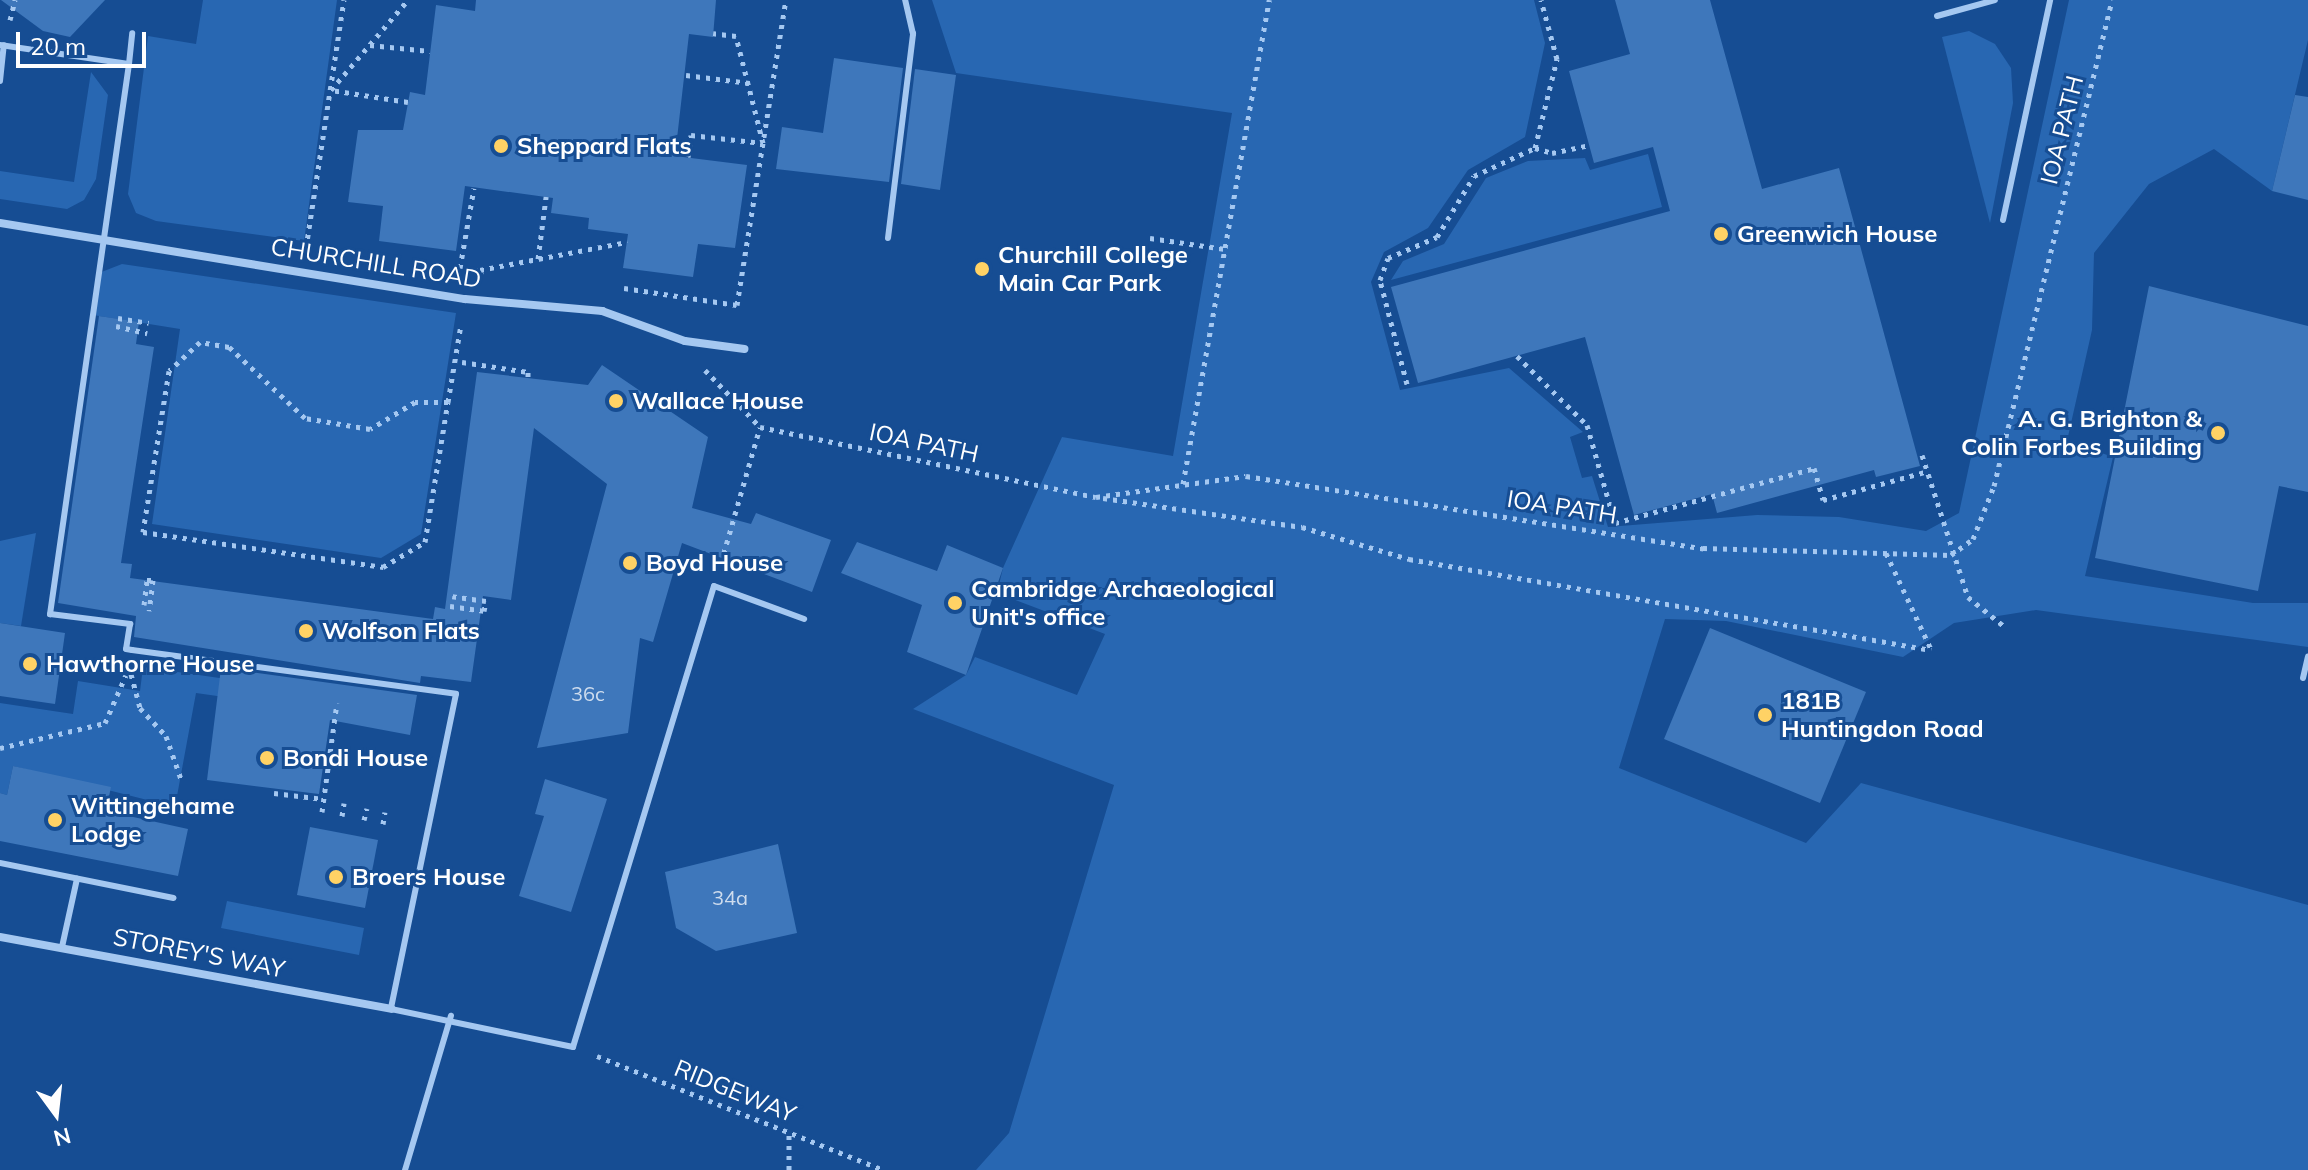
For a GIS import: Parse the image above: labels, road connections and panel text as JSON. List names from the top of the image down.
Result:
{
  "streets": {
    "street": ["CHURCHILL ROAD", "STOREY'S WAY"],
    "path": ["IOA PATH", "RIDGEWAY"]
  },
  "places": [
    "Sheppard Flats",
    "Greenwich House",
    "Churchill College Main Car Park",
    "Wallace House",
    "A. G. Brighton & Colin Forbes Building",
    "Boyd House",
    "Cambridge Archaeological Unit's office",
    "Wolfson Flats",
    "Hawthorne House",
    "181B Huntingdon Road",
    "Bondi House",
    "Wittingehame Lodge",
    "Broers House"
  ],
  "house_numbers": ["36c", "34a"],
  "scale_bar": "20 m",
  "north": "bottom"
}
